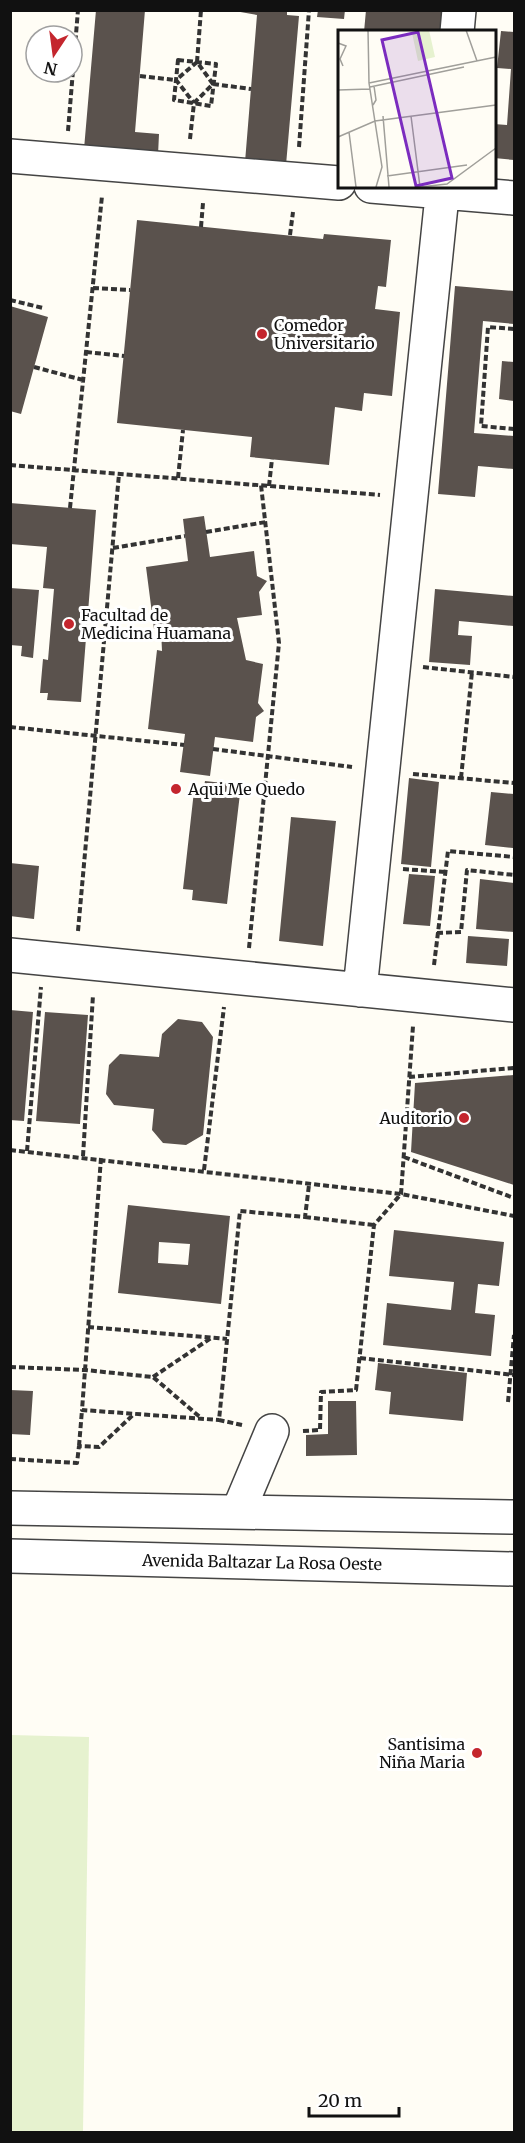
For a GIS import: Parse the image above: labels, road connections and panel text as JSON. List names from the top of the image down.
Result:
{
  "streets": {
    "street": ["Avenida Baltazar La Rosa Oeste"]
  },
  "places": [
    "Comedor Universitario",
    "Facultad de Medicina Huamana",
    "Aqui Me Quedo",
    "Auditorio",
    "Santisima Niña Maria"
  ],
  "scale_bar": "20 m",
  "north": "bottom"
}
